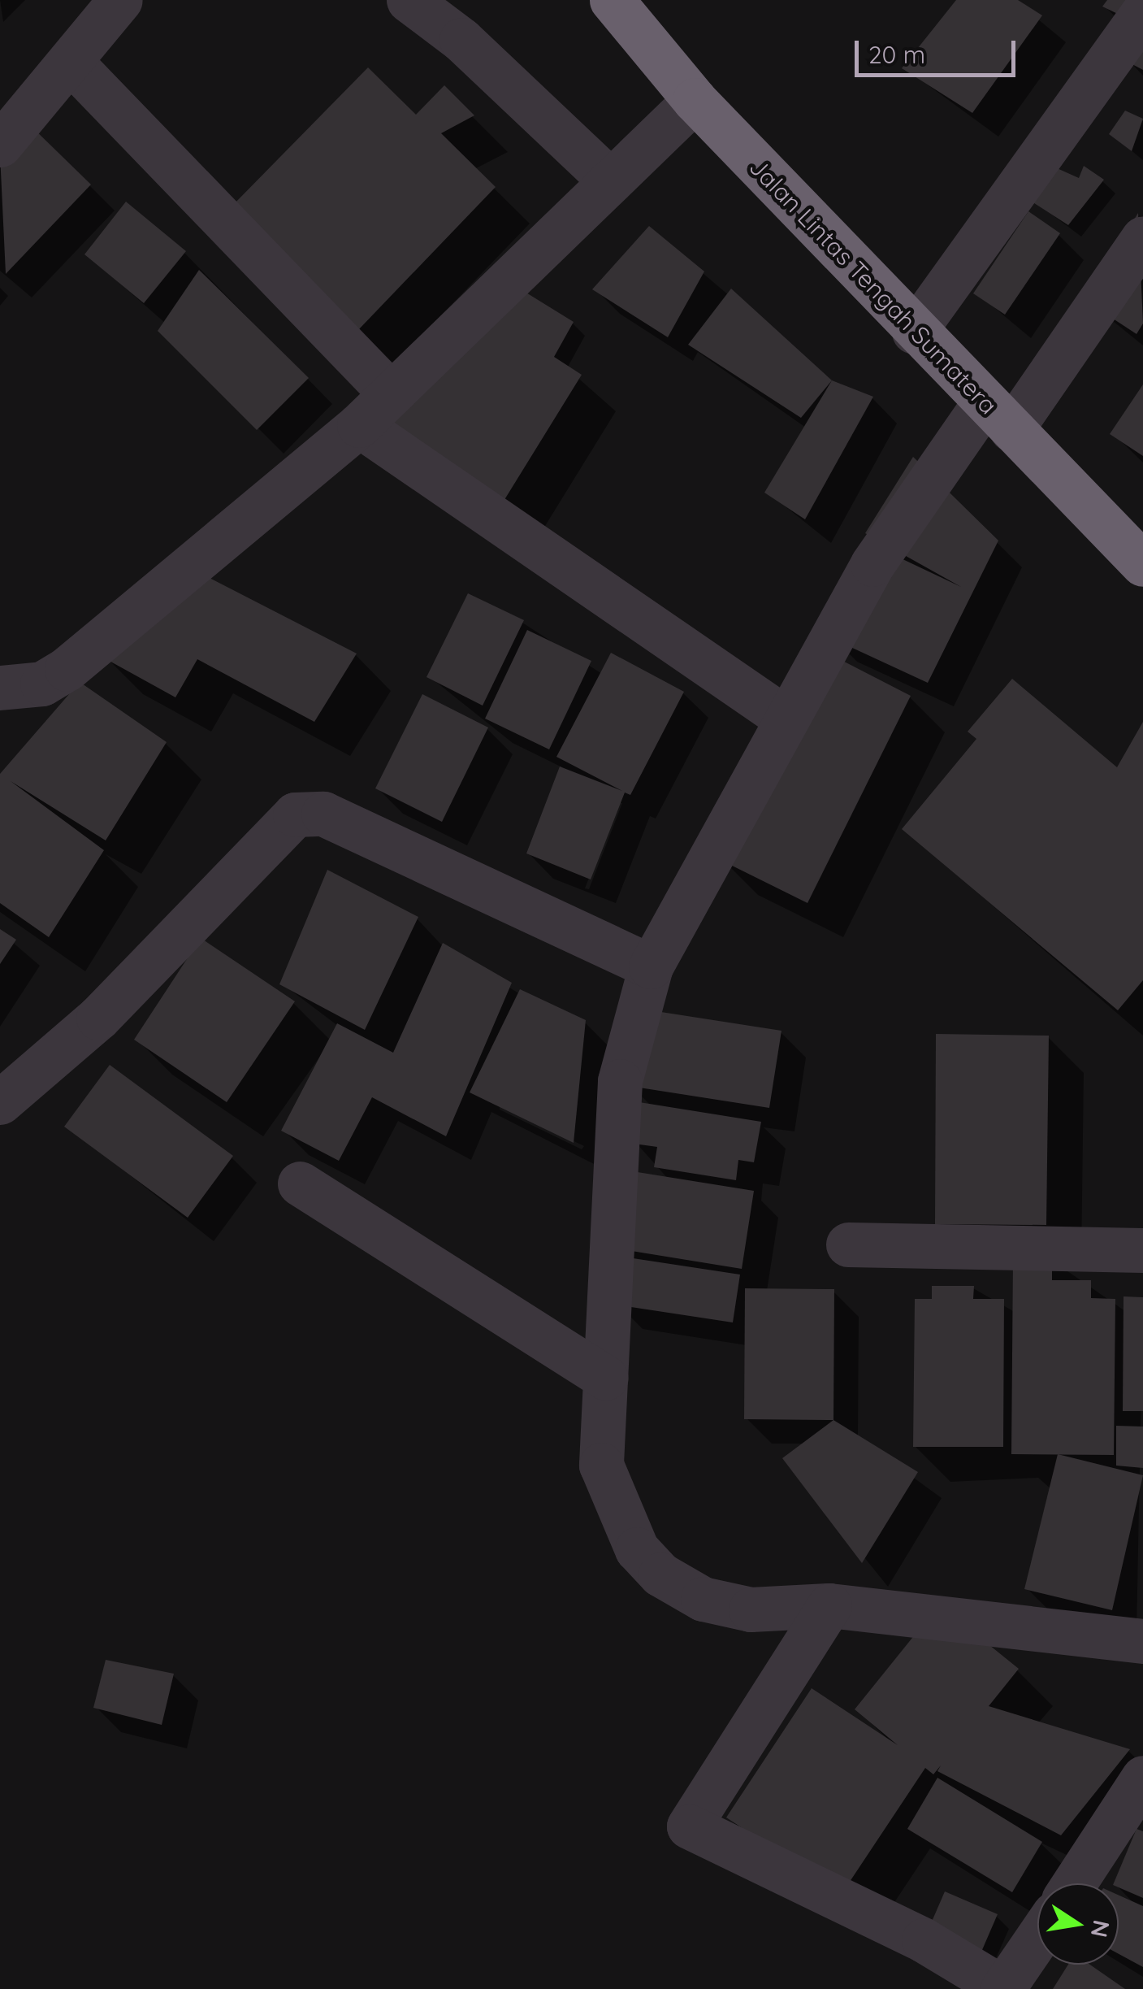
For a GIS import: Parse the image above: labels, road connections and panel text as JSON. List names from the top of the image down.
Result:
{
  "streets": {
    "highway": ["Jalan Lintas Tengah Sumatera"]
  },
  "scale_bar": "20 m",
  "north": "right"
}
